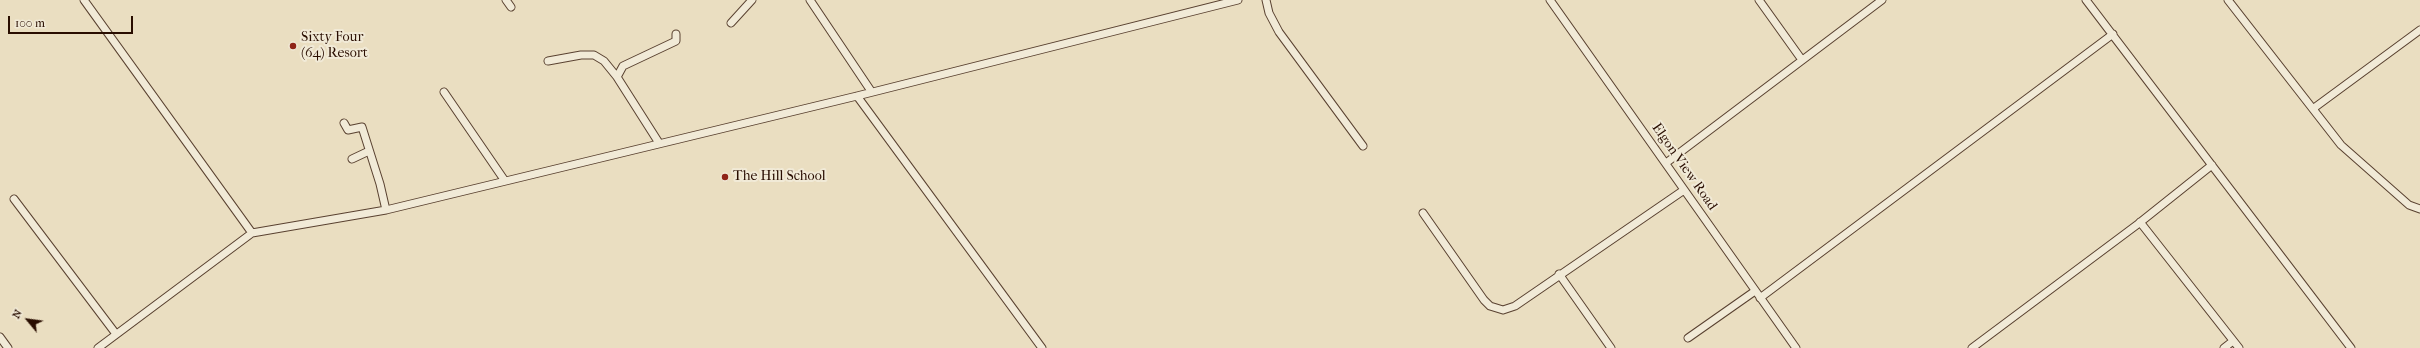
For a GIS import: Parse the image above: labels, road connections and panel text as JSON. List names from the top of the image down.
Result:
{
  "streets": {
    "street": ["Elgon View Road"]
  },
  "places": ["Sixty Four (64) Resort", "The Hill School"],
  "scale_bar": "100 m",
  "north": "top left"
}
